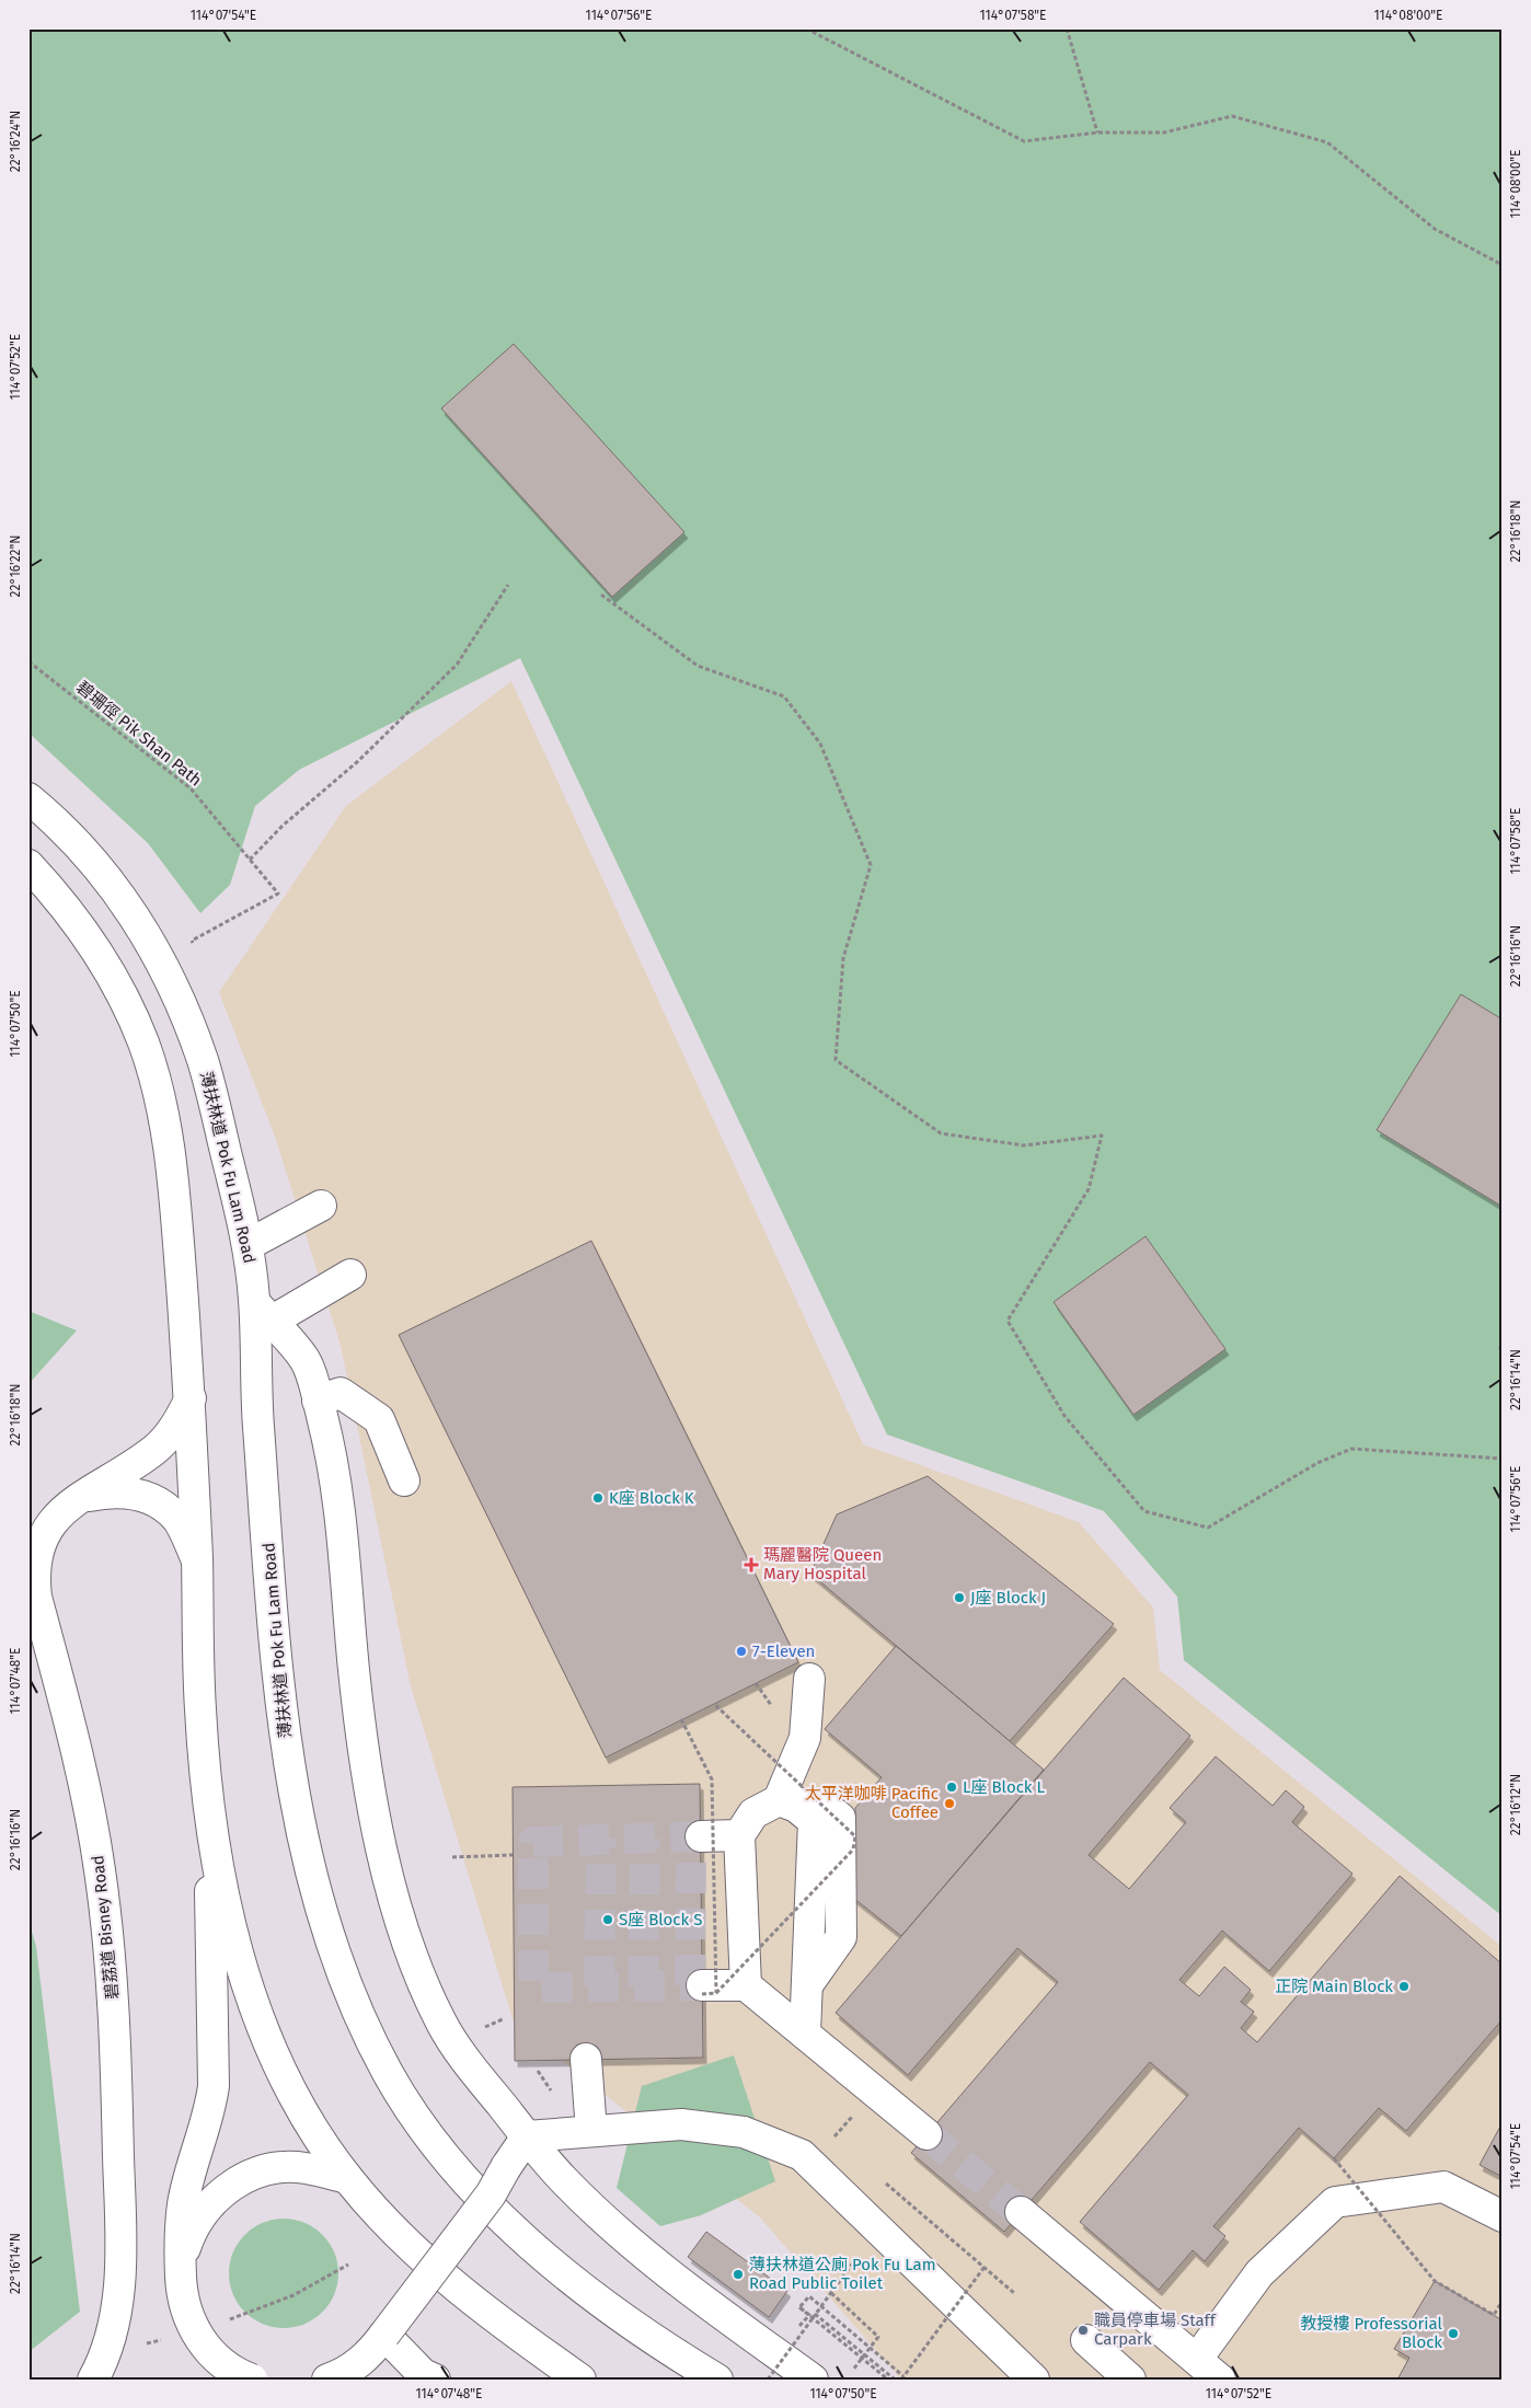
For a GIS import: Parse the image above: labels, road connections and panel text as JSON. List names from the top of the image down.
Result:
{
  "streets": {
    "main road": ["薄扶林道 Pok Fu Lam Road", "碧荔道 Bisney Road"],
    "path": ["碧珊徑 Pik Shan Path"]
  },
  "places": {
    "other": [
      "K座 Block K",
      "J座 Block J",
      "7-Eleven",
      "L座 Block L",
      "太平洋咖啡 Pacific Coffee",
      "S座 Block S",
      "正院 Main Block",
      "薄扶林道公廁 Pok Fu Lam Road Public Toilet",
      "職員停車場 Staff Carpark",
      "教授樓 Professorial Block"
    ],
    "health": ["瑪麗醫院 Queen Mary Hospital"]
  },
  "coordinates": [
    "114°07'54\"E",
    "114°07'56\"E",
    "114°07'58\"E",
    "114°08'00\"E",
    "22°16'24\"N",
    "114°07'52\"E",
    "22°16'18\"N",
    "22°16'22\"N",
    "22°16'16\"N",
    "114°07'50\"E",
    "22°16'14\"N",
    "114°07'48\"E",
    "22°16'12\"N"
  ]
}
